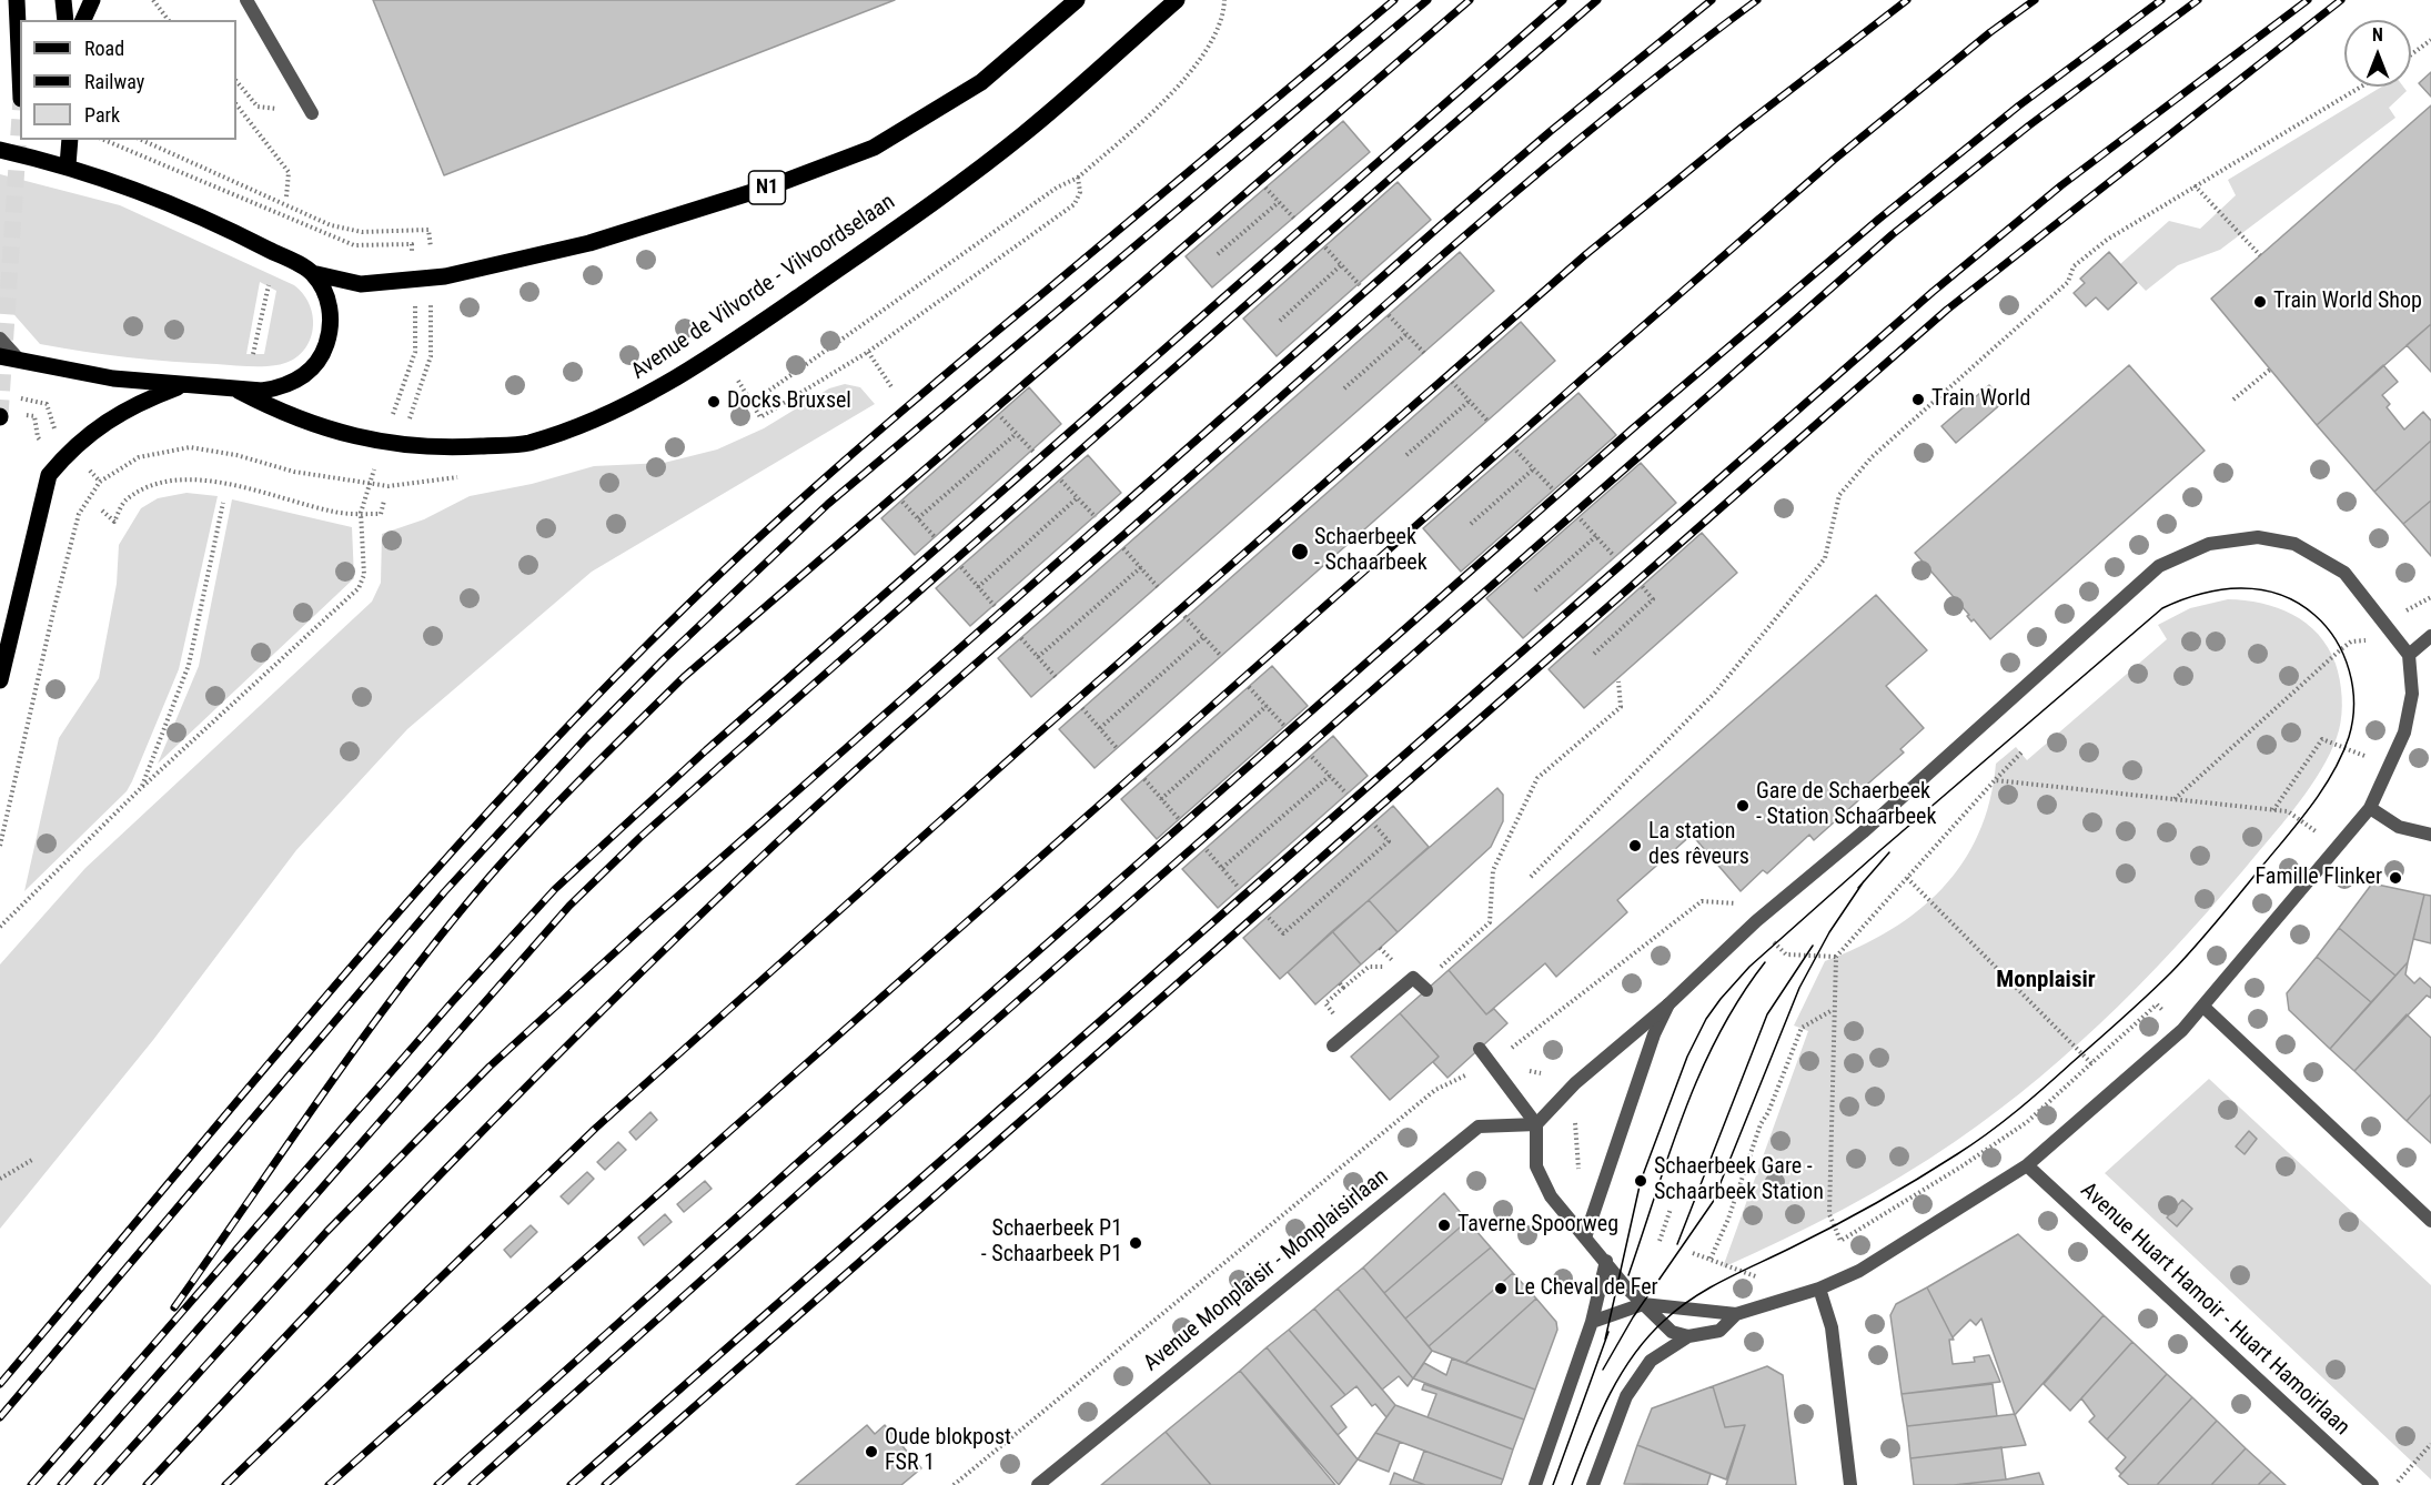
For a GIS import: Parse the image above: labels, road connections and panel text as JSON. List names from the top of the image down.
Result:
{
  "streets": {
    "main road": ["N1", "Avenue de Vilvorde - Vilvoordselaan"],
    "street": ["Avenue Monplaisir - Monplaisirlaan", "Avenue Huart Hamoir - Huart Hamoirlaan"]
  },
  "districts": ["Monplaisir"],
  "places": [
    "Train World Shop",
    "Train World",
    "Docks Bruxsel",
    "Schaerbeek - Schaarbeek",
    "Gare de Schaerbeek - Station Schaarbeek",
    "La station des rêveurs",
    "Famille Flinker",
    "Schaerbeek Gare - Schaarbeek Station",
    "Taverne Spoorweg",
    "Schaerbeek P1 - Schaarbeek P1",
    "Le Cheval de Fer",
    "Oude blokpost FSR 1"
  ],
  "legend": ["Road", "Railway", "Park"],
  "north": "top"
}
